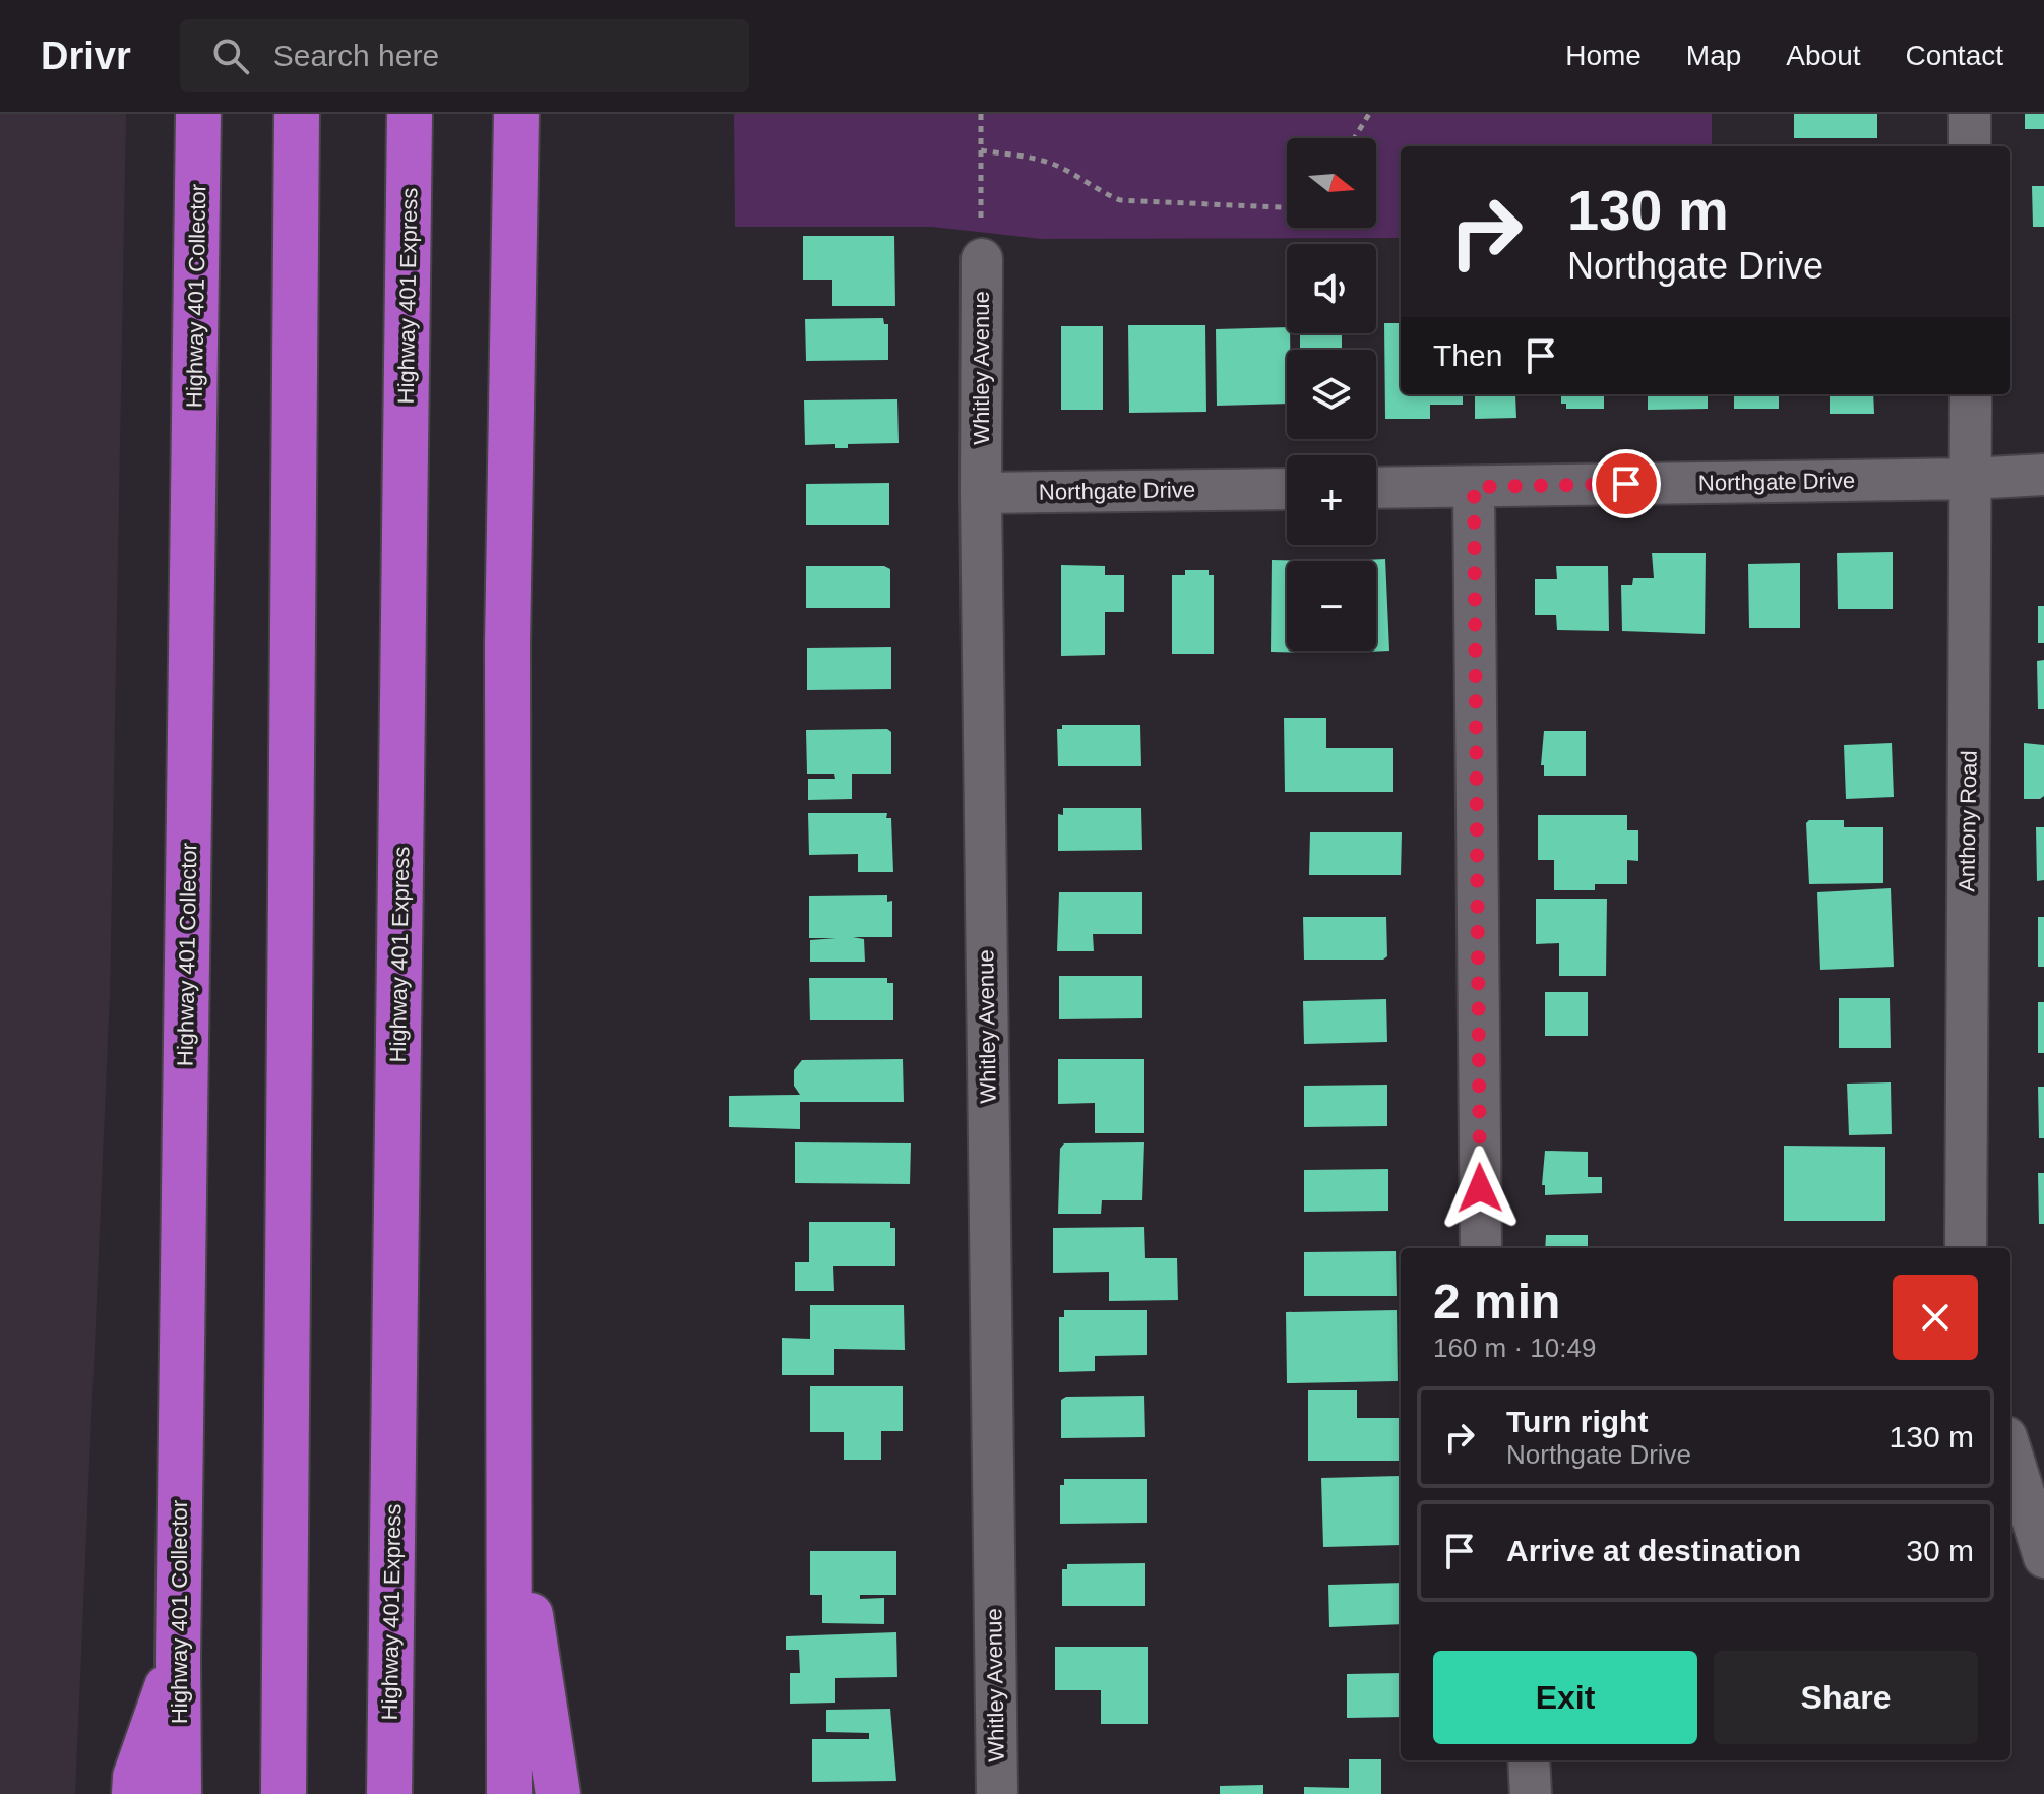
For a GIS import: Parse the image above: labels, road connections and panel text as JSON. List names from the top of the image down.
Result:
{
  "streets": {
    "highway": ["Highway 401 Collector", "Highway 401 Express"],
    "street": ["Whitley Avenue", "Northgate Drive", "Anthony Road"]
  },
  "crossings": [
    ["Whitley Avenue", "Northgate Drive"],
    ["Northgate Drive", "Anthony Road"]
  ],
  "north": "right",
  "page": {
    "header": "Drivr",
    "search": "Search here",
    "nav": [
      "Home",
      "Map",
      "About",
      "Contact"
    ],
    "map_buttons": ["+", "−"],
    "turn": ["130 m", "Northgate Drive"],
    "then": "Then",
    "heading": ["2 min", "160 m · 10:49"],
    "list": [
      {
        "name": "Turn right",
        "note": "Northgate Drive",
        "value": "130 m"
      },
      {
        "name": "Arrive at destination",
        "value": "30 m"
      }
    ],
    "buttons": ["Exit", "Share"]
  }
}
